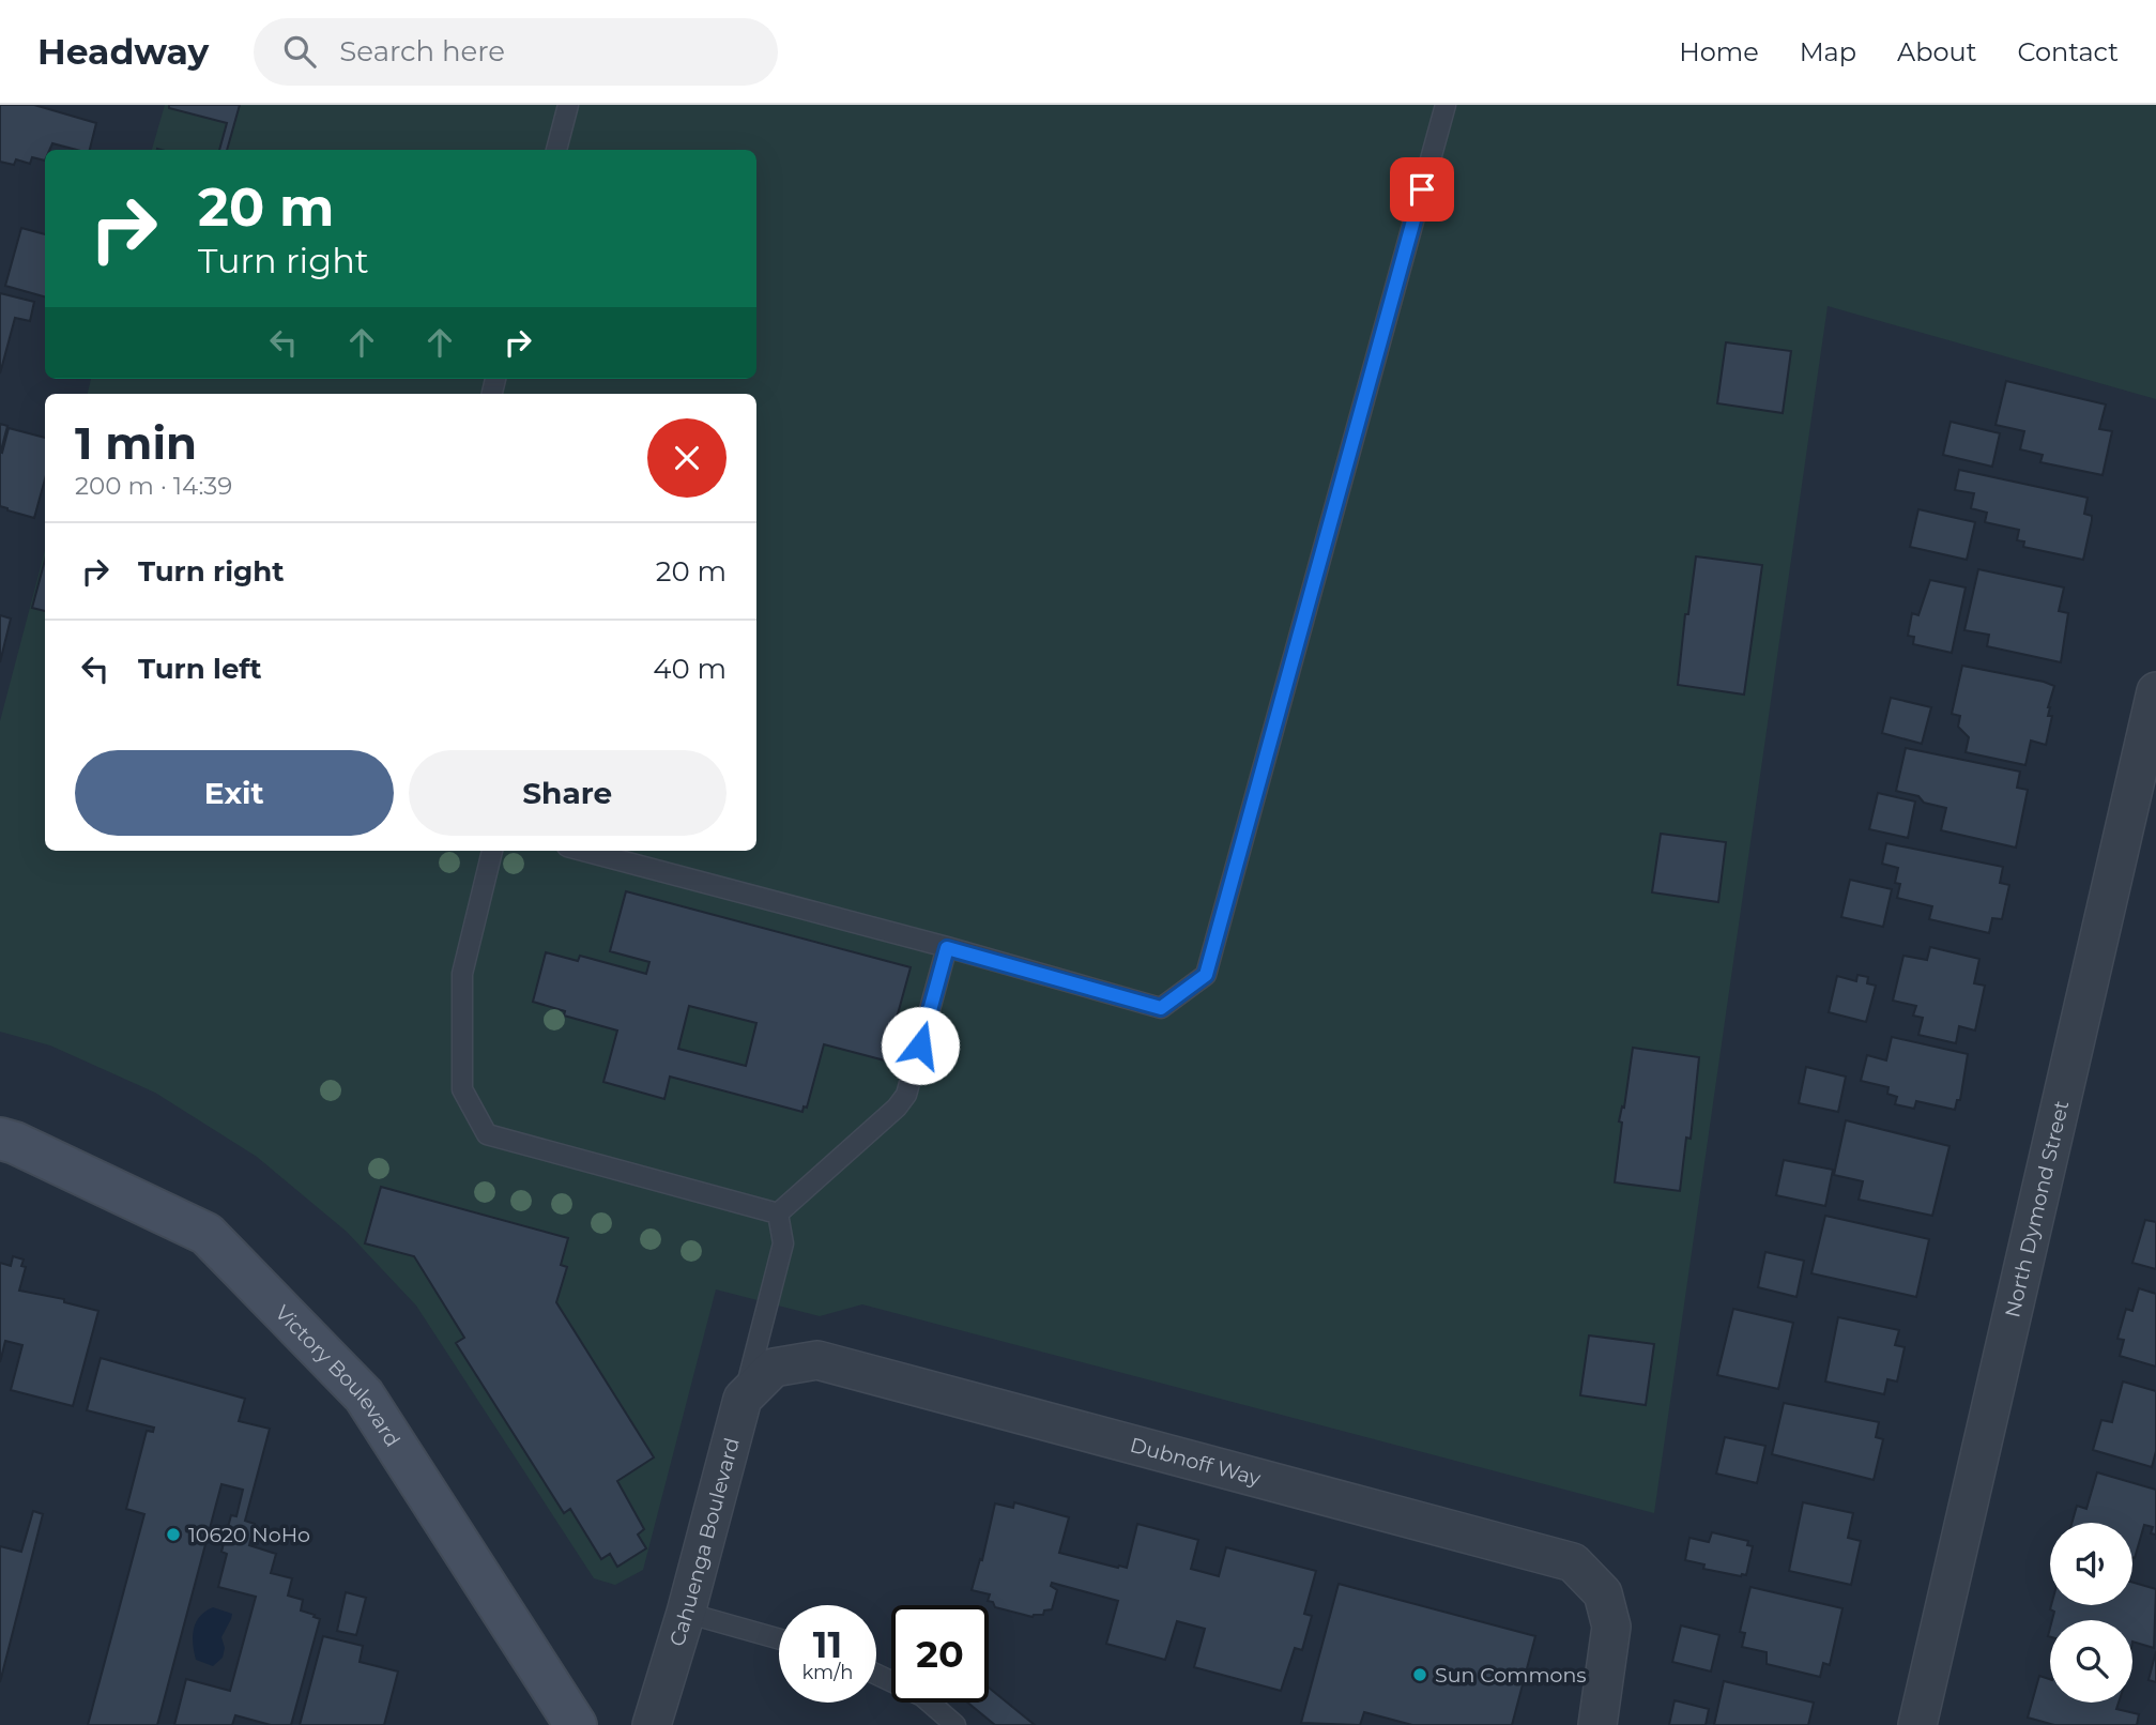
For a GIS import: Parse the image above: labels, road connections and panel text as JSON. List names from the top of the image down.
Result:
{
  "streets": {
    "main road": ["Victory Boulevard"],
    "street": ["North Dymond Street", "Dubnoff Way", "Cahuenga Boulevard"]
  },
  "crossings": [
    ["Dubnoff Way", "Cahuenga Boulevard"]
  ],
  "places": ["10620 NoHo", "Sun Commons"],
  "page": {
    "header": "Headway",
    "search": "Search here",
    "nav": [
      "Home",
      "Map",
      "About",
      "Contact"
    ],
    "turn": ["20 m", "Turn right"],
    "heading": ["1 min", "200 m · 14:39"],
    "list": [
      {
        "name": "Turn right",
        "value": "20 m"
      },
      {
        "name": "Turn left",
        "value": "40 m"
      }
    ],
    "buttons": ["Exit", "Share"],
    "speed": "11 km/h",
    "limit": "20"
  }
}
